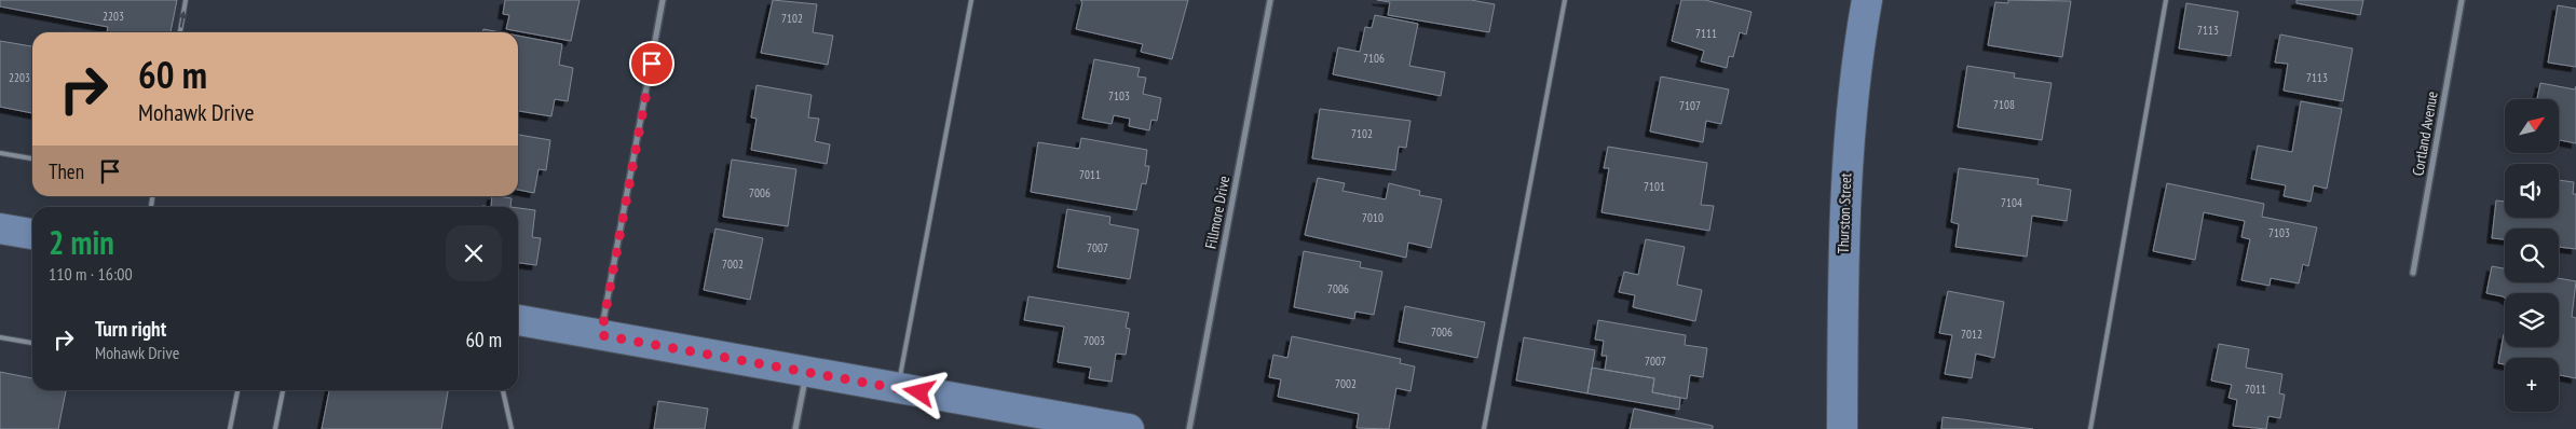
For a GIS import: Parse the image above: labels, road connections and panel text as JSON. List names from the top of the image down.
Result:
{
  "streets": {
    "street": ["Cortland Avenue", "Fillmore Drive", "Thurston Street"]
  },
  "house_numbers": [
    "2203",
    "7102",
    "7113",
    "7111",
    "7106",
    "2203",
    "7113",
    "7103",
    "7108",
    "7107",
    "7102",
    "7011",
    "7101",
    "7006",
    "7104",
    "7010",
    "7103",
    "7007",
    "7002",
    "7006",
    "7006",
    "7012",
    "7003",
    "7007",
    "7002",
    "7011"
  ],
  "north": "top right",
  "page": {
    "turn": ["60 m", "Mohawk Drive"],
    "map_buttons": "+",
    "then": "Then",
    "heading": ["2 min", "110 m · 16:00"],
    "list": [
      {
        "name": "Turn right",
        "note": "Mohawk Drive",
        "value": "60 m"
      }
    ]
  }
}
